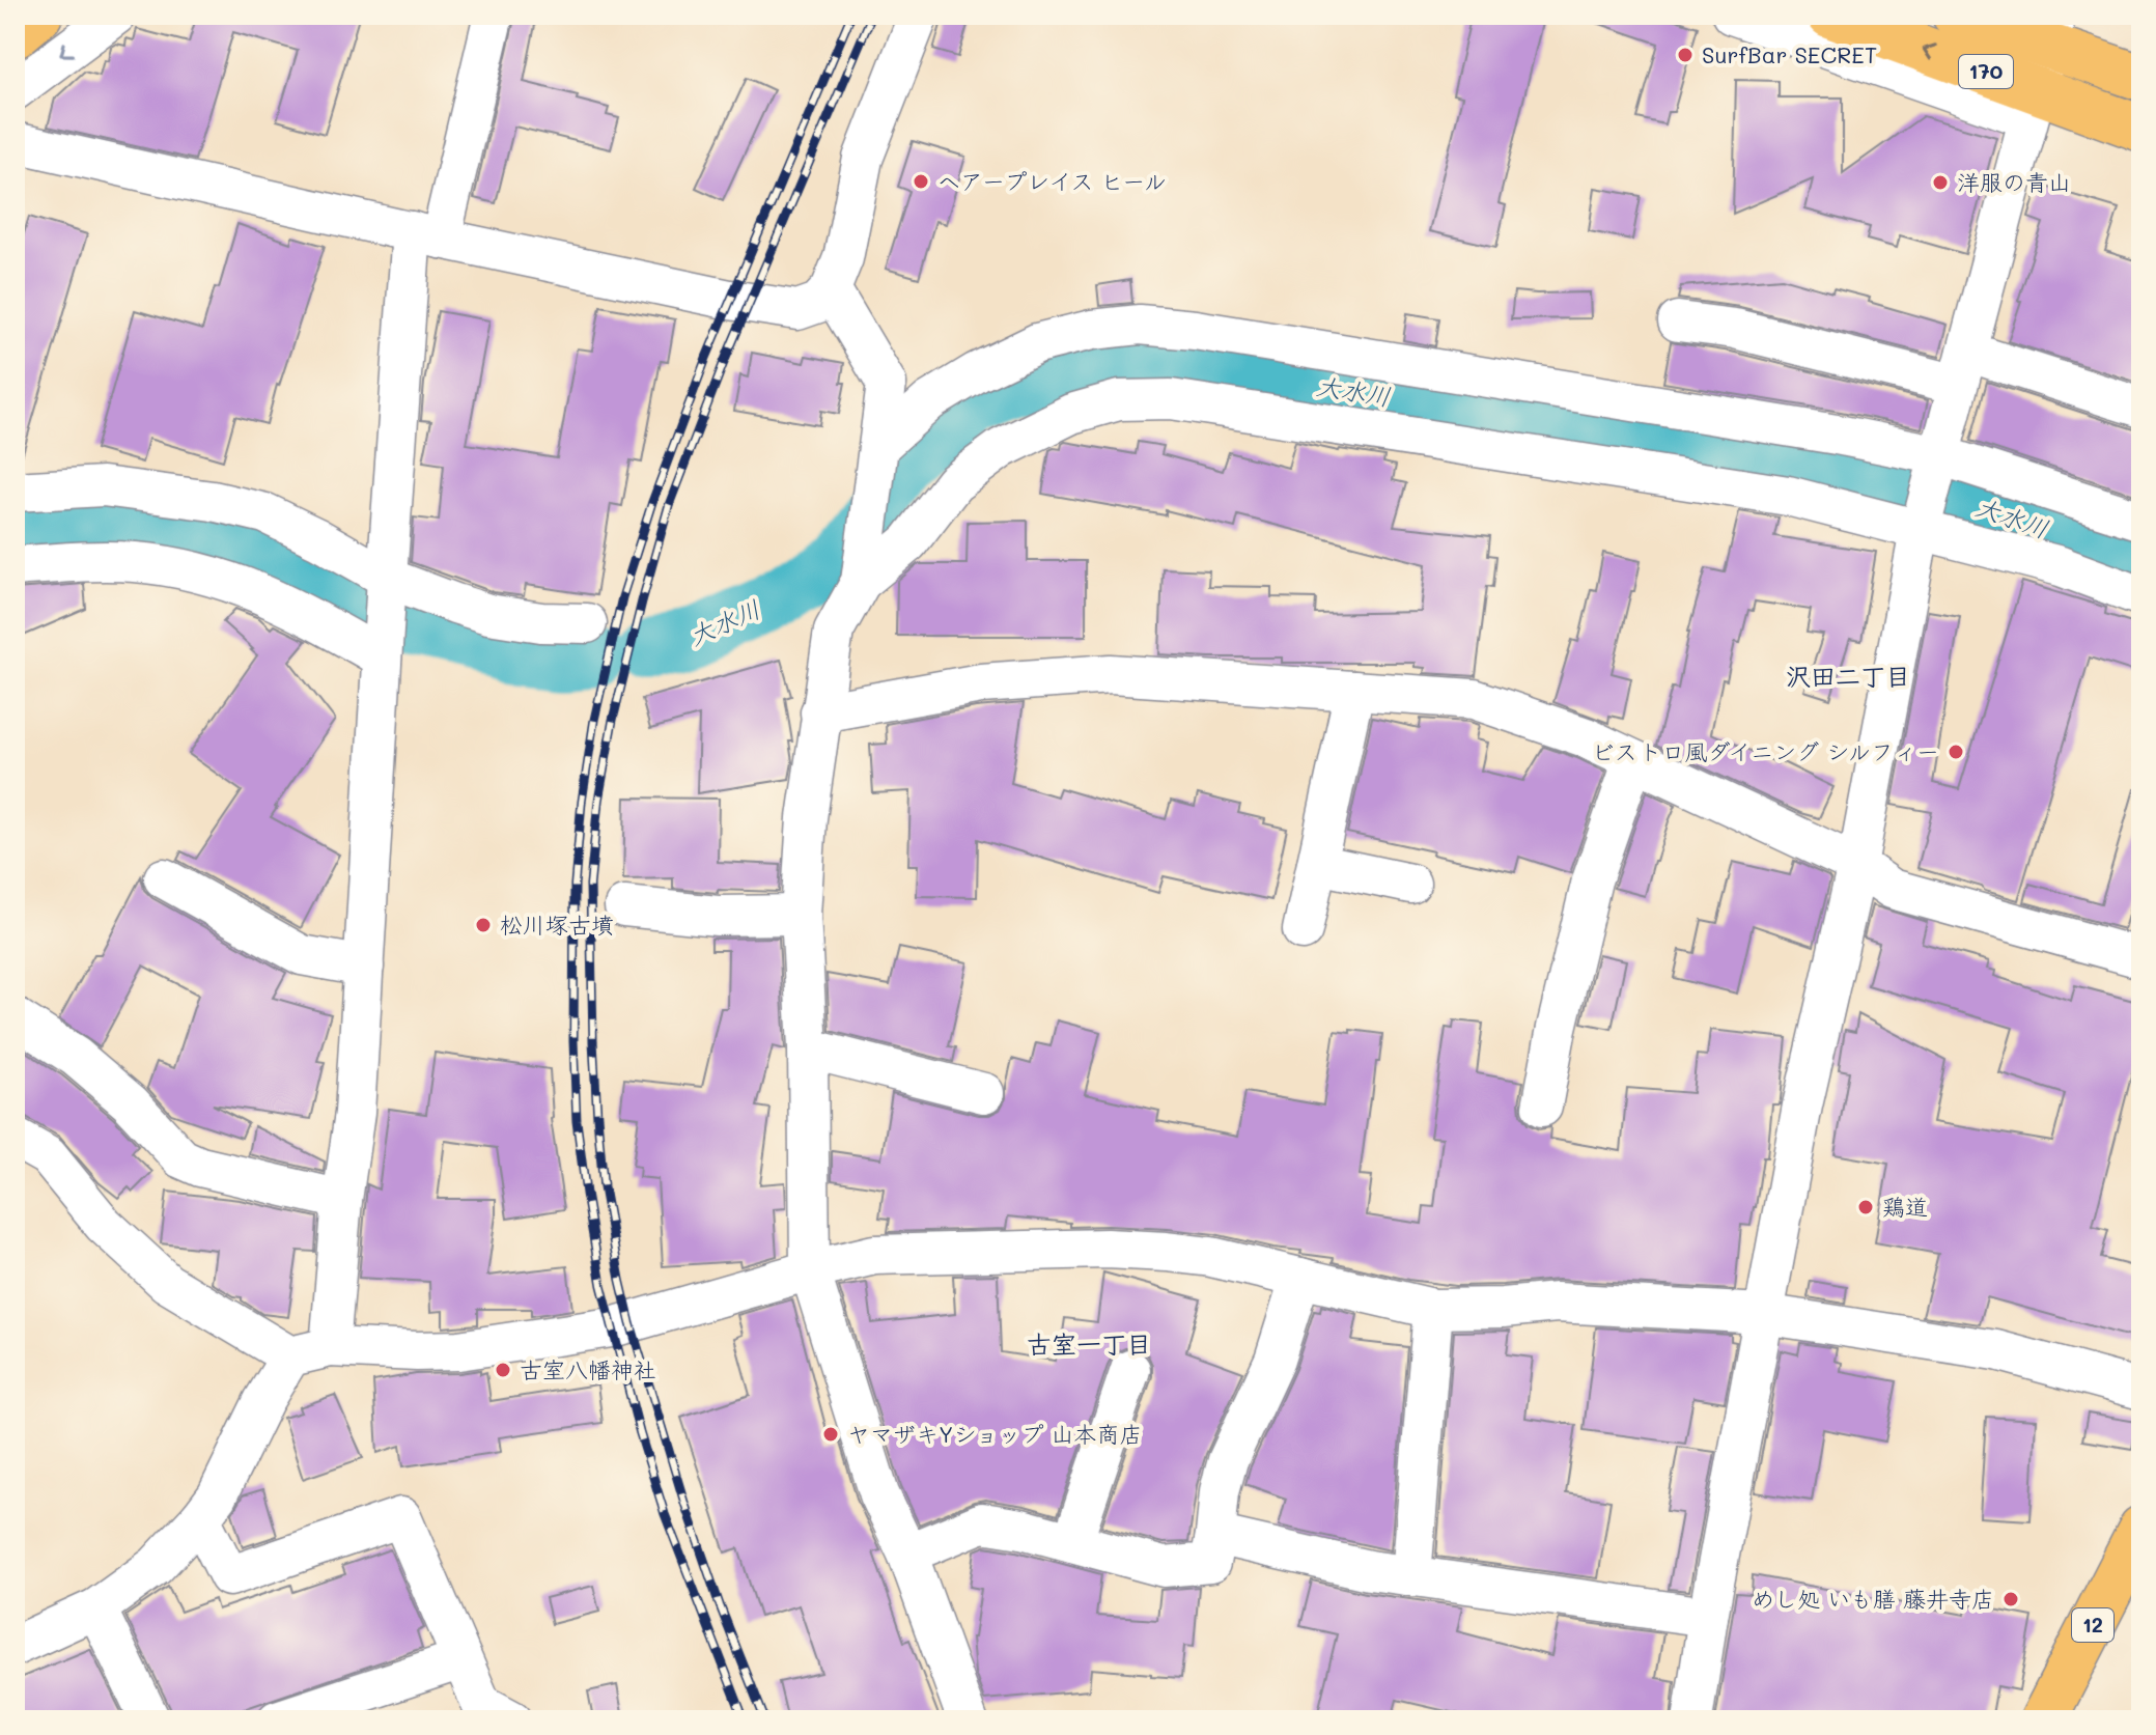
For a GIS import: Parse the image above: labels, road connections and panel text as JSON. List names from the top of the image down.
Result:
{
  "streets": {
    "main road": ["170", "12"]
  },
  "districts": ["沢田二丁目", "古室一丁目"],
  "water": ["大水川"],
  "places": [
    "SurfBar SECRET",
    "ヘアープレイス ヒール",
    "洋服の青山",
    "ビストロ風ダイニング シルフィー",
    "松川塚古墳",
    "鶏道",
    "古室八幡神社",
    "ヤマザキYショップ 山本商店",
    "めし処 いも膳 藤井寺店"
  ]
}
